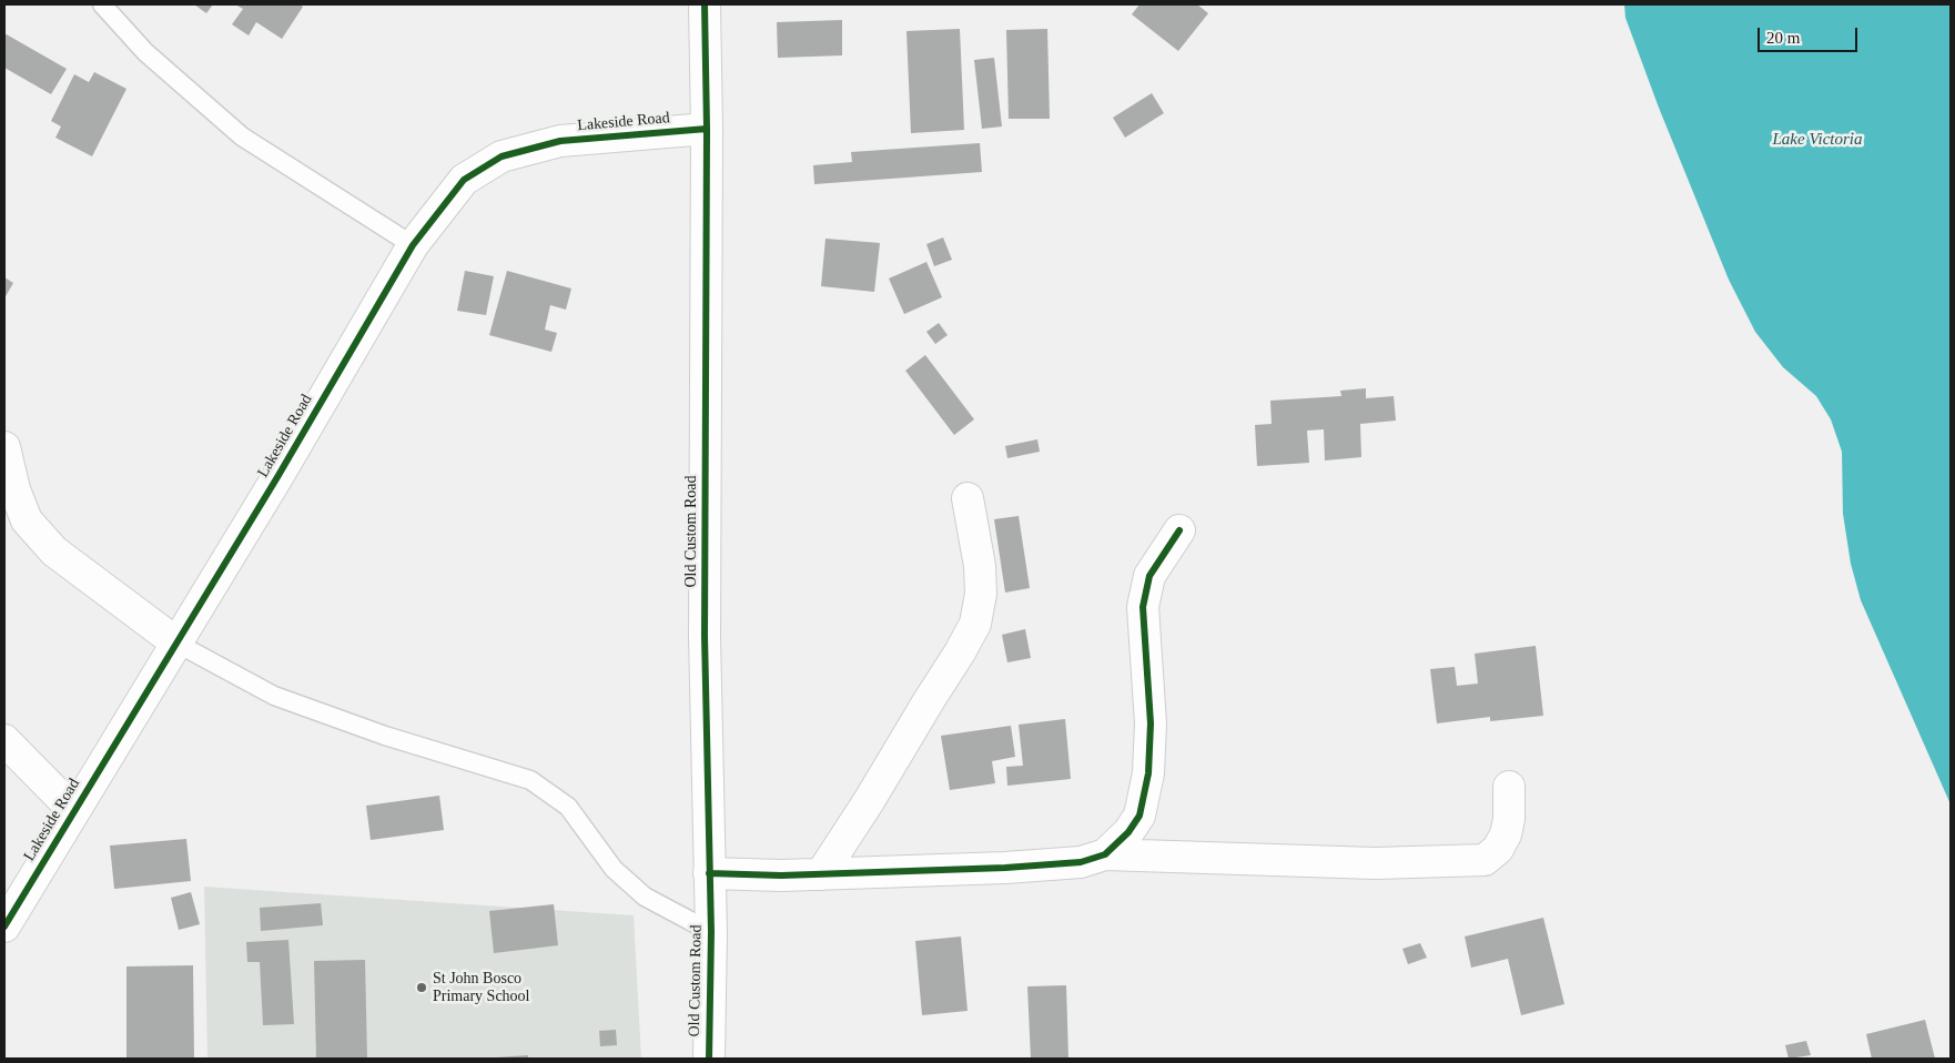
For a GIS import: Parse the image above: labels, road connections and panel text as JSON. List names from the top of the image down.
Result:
{
  "streets": {
    "street": ["Lakeside Road", "Old Custom Road"]
  },
  "crossings": [
    ["Lakeside Road", "Old Custom Road"]
  ],
  "water": ["Lake Victoria"],
  "places": ["St John Bosco Primary School"],
  "scale_bar": "20 m"
}
